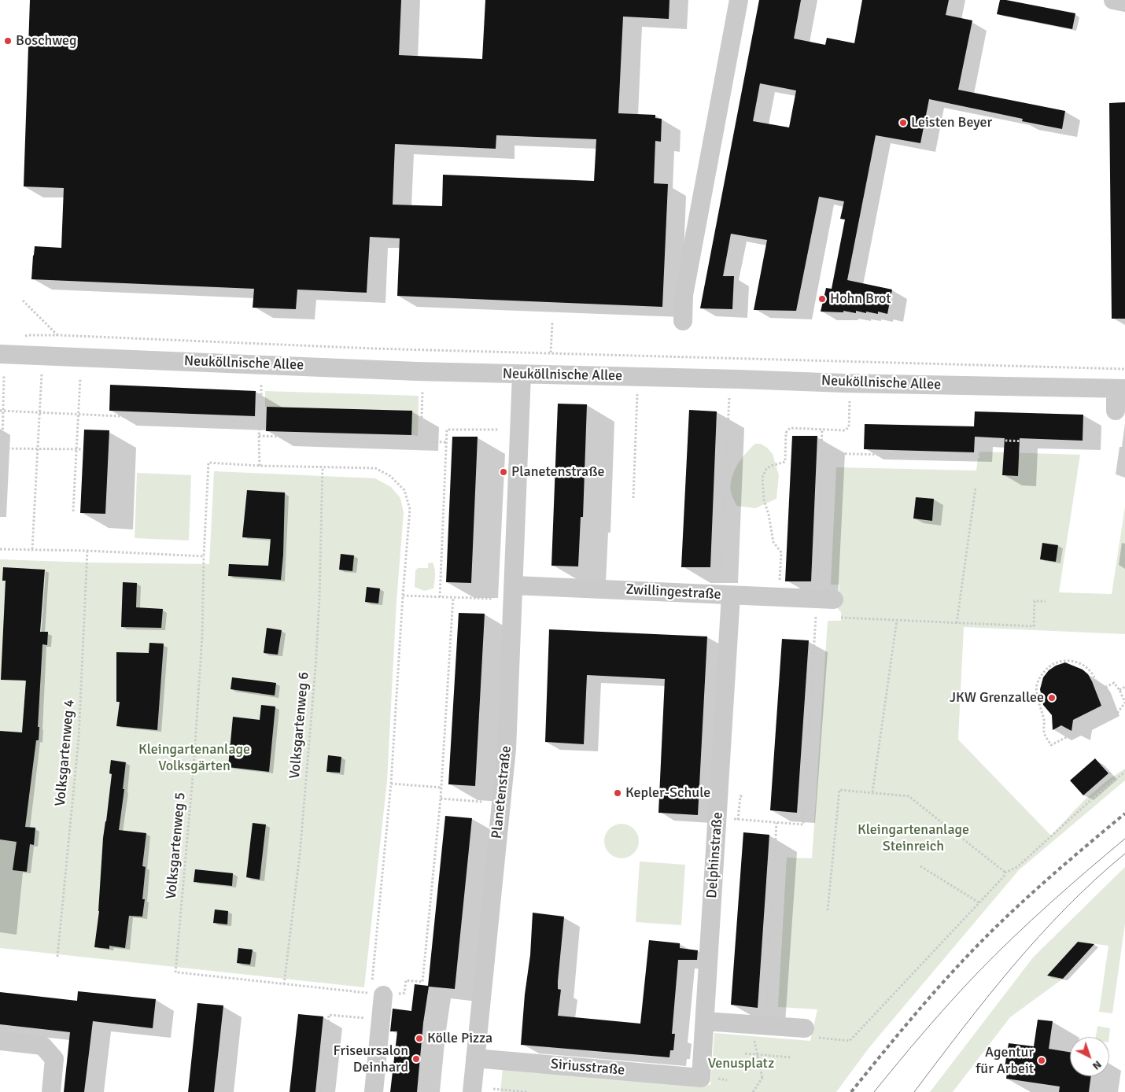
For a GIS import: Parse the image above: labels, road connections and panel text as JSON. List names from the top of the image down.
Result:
{
  "streets": {
    "street": [
      "Neuköllnische Allee",
      "Zwillingestraße",
      "Planetenstraße",
      "Delphinstraße",
      "Siriusstraße"
    ],
    "path": ["Volksgartenweg 6", "Volksgartenweg 4", "Volksgartenweg 5"]
  },
  "crossings": [
    ["Neuköllnische Allee", "Planetenstraße"],
    ["Zwillingestraße", "Planetenstraße"],
    ["Zwillingestraße", "Delphinstraße"],
    ["Volksgartenweg 6", "Volksgartenweg 5"],
    ["Planetenstraße", "Siriusstraße"],
    ["Delphinstraße", "Siriusstraße"]
  ],
  "parks": ["Kleingartenanlage Volksgärten", "Kleingartenanlage Steinreich", "Venusplatz"],
  "places": [
    "Boschweg",
    "Leisten Beyer",
    "Hohn Brot",
    "Planetenstraße",
    "JKW Grenzallee",
    "Kepler-Schule",
    "Kölle Pizza",
    "Friseursalon Deinhard",
    "Agentur für Arbeit"
  ],
  "north": "bottom right"
}
